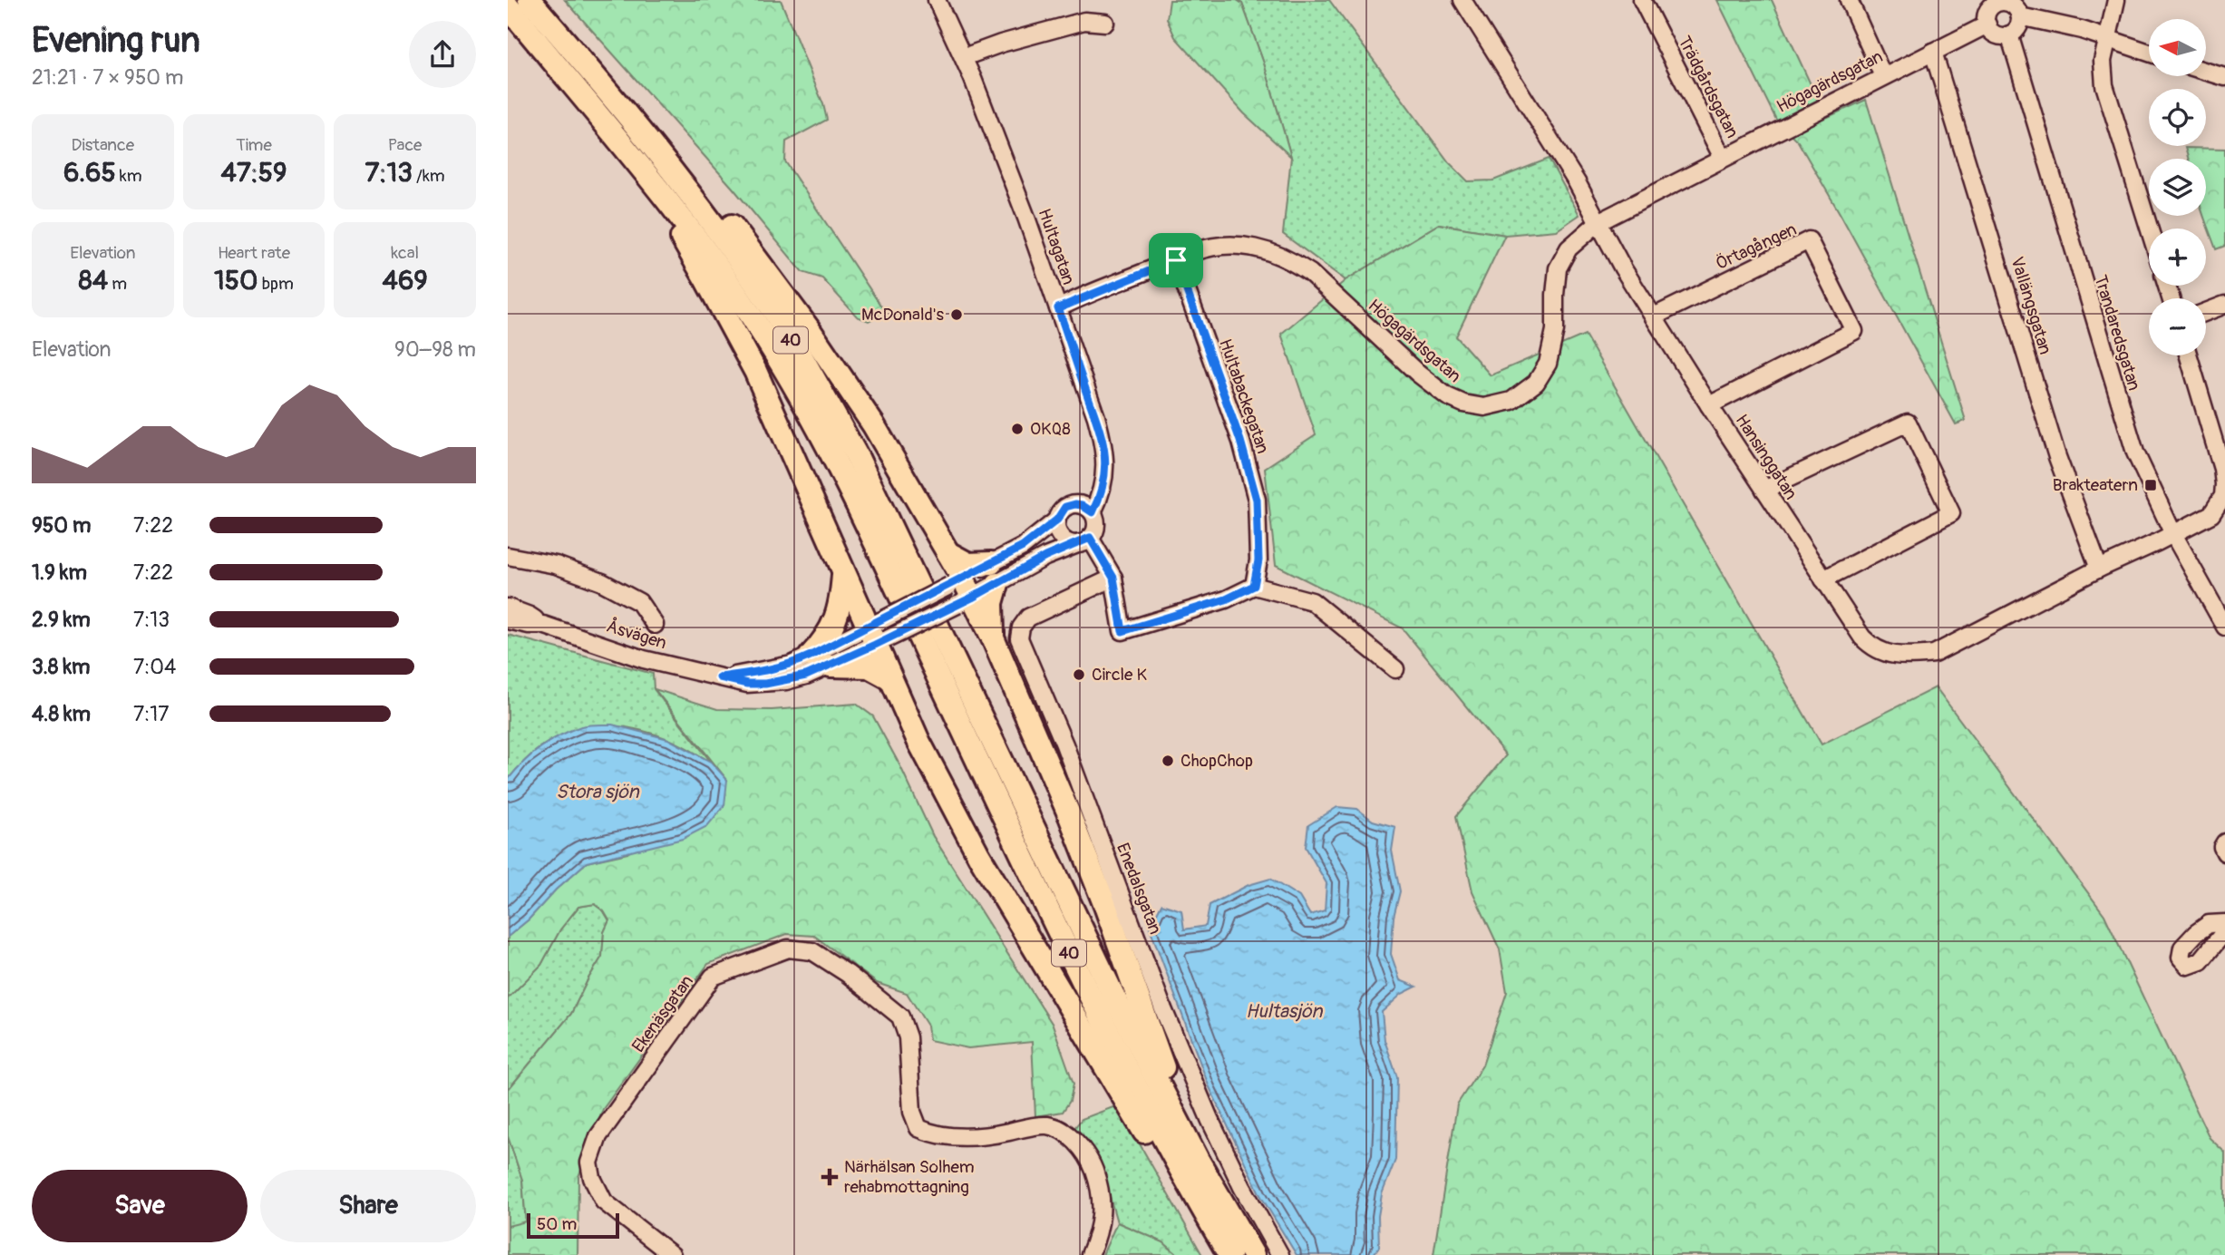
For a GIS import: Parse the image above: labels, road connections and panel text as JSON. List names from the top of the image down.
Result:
{
  "streets": {
    "highway": ["40"],
    "street": [
      "Högagärdsgatan",
      "Trädgårdsgatan",
      "Hultagatan",
      "Örtagången",
      "Vallängsgatan",
      "Trandaredsgatan",
      "Hultabackegatan",
      "Hansinggatan",
      "Åsvägen",
      "Enedalsgatan",
      "Ekenäsgatan"
    ]
  },
  "crossings": [
    ["Högagärdsgatan", "Trädgårdsgatan"],
    ["Högagärdsgatan", "Hultagatan"],
    ["Högagärdsgatan", "Vallängsgatan"],
    ["Högagärdsgatan", "Trandaredsgatan"],
    ["Högagärdsgatan", "Hultabackegatan"],
    ["Högagärdsgatan", "Hansinggatan"],
    ["Örtagången", "Hansinggatan"],
    ["Vallängsgatan", "Hansinggatan"],
    ["Trandaredsgatan", "Hansinggatan"]
  ],
  "water": ["Stora sjön", "Hultasjön"],
  "places": {
    "other": [
      "McDonald's",
      "OKQ8",
      "Circle K",
      "ChopChop"
    ],
    "transit": ["Brakteatern"],
    "health": ["Närhälsan Solhem rehabmottagning"]
  },
  "scale_bar": "50 m",
  "north": "left",
  "page": {
    "heading": ["Evening run", "21:21 · 7 × 950 m"],
    "map_buttons": ["+", "−"],
    "stats": [
      ["Distance", "6.65 km"],
      ["Time", "47:59"],
      ["Pace", "7:13 /km"],
      ["Elevation", "84 m"],
      ["Heart rate", "150 bpm"],
      ["kcal", "469"]
    ],
    "chart": ["Elevation", "90–98 m"],
    "list": [
      {
        "name": "950 m",
        "note": "7:22"
      },
      {
        "name": "1.9 km",
        "note": "7:22"
      },
      {
        "name": "2.9 km",
        "note": "7:13"
      },
      {
        "name": "3.8 km",
        "note": "7:04"
      },
      {
        "name": "4.8 km",
        "note": "7:17"
      }
    ],
    "buttons": ["Save", "Share"],
    "scale": "50 m"
  }
}
